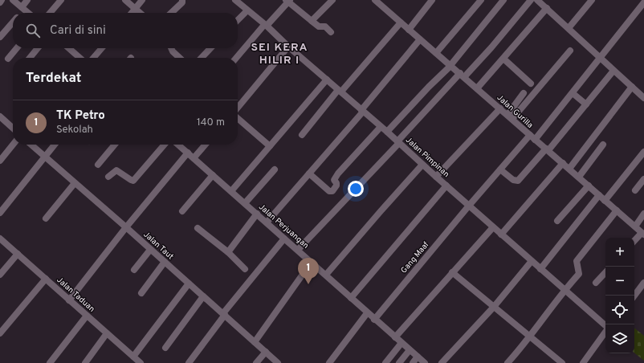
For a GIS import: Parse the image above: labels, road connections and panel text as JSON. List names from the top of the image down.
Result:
{
  "streets": {
    "street": [
      "Jalan Gurilla",
      "Jalan Pimpinan",
      "Jalan Perjuangan",
      "Jalan Taut",
      "Gang Maaf",
      "Jalan Taduan"
    ]
  },
  "crossings": [
    ["Jalan Gurilla", "Gang Maaf"],
    ["Jalan Pimpinan", "Gang Maaf"],
    ["Jalan Perjuangan", "Gang Maaf"]
  ],
  "districts": ["SEI KERA HILIR I"],
  "page": {
    "search": "Cari di sini",
    "heading": "Terdekat",
    "list": [
      {
        "mark": "1",
        "name": "TK Petro",
        "note": "Sekolah",
        "value": "140 m"
      }
    ],
    "map_buttons": ["+", "−"],
    "pins": "1"
  }
}
